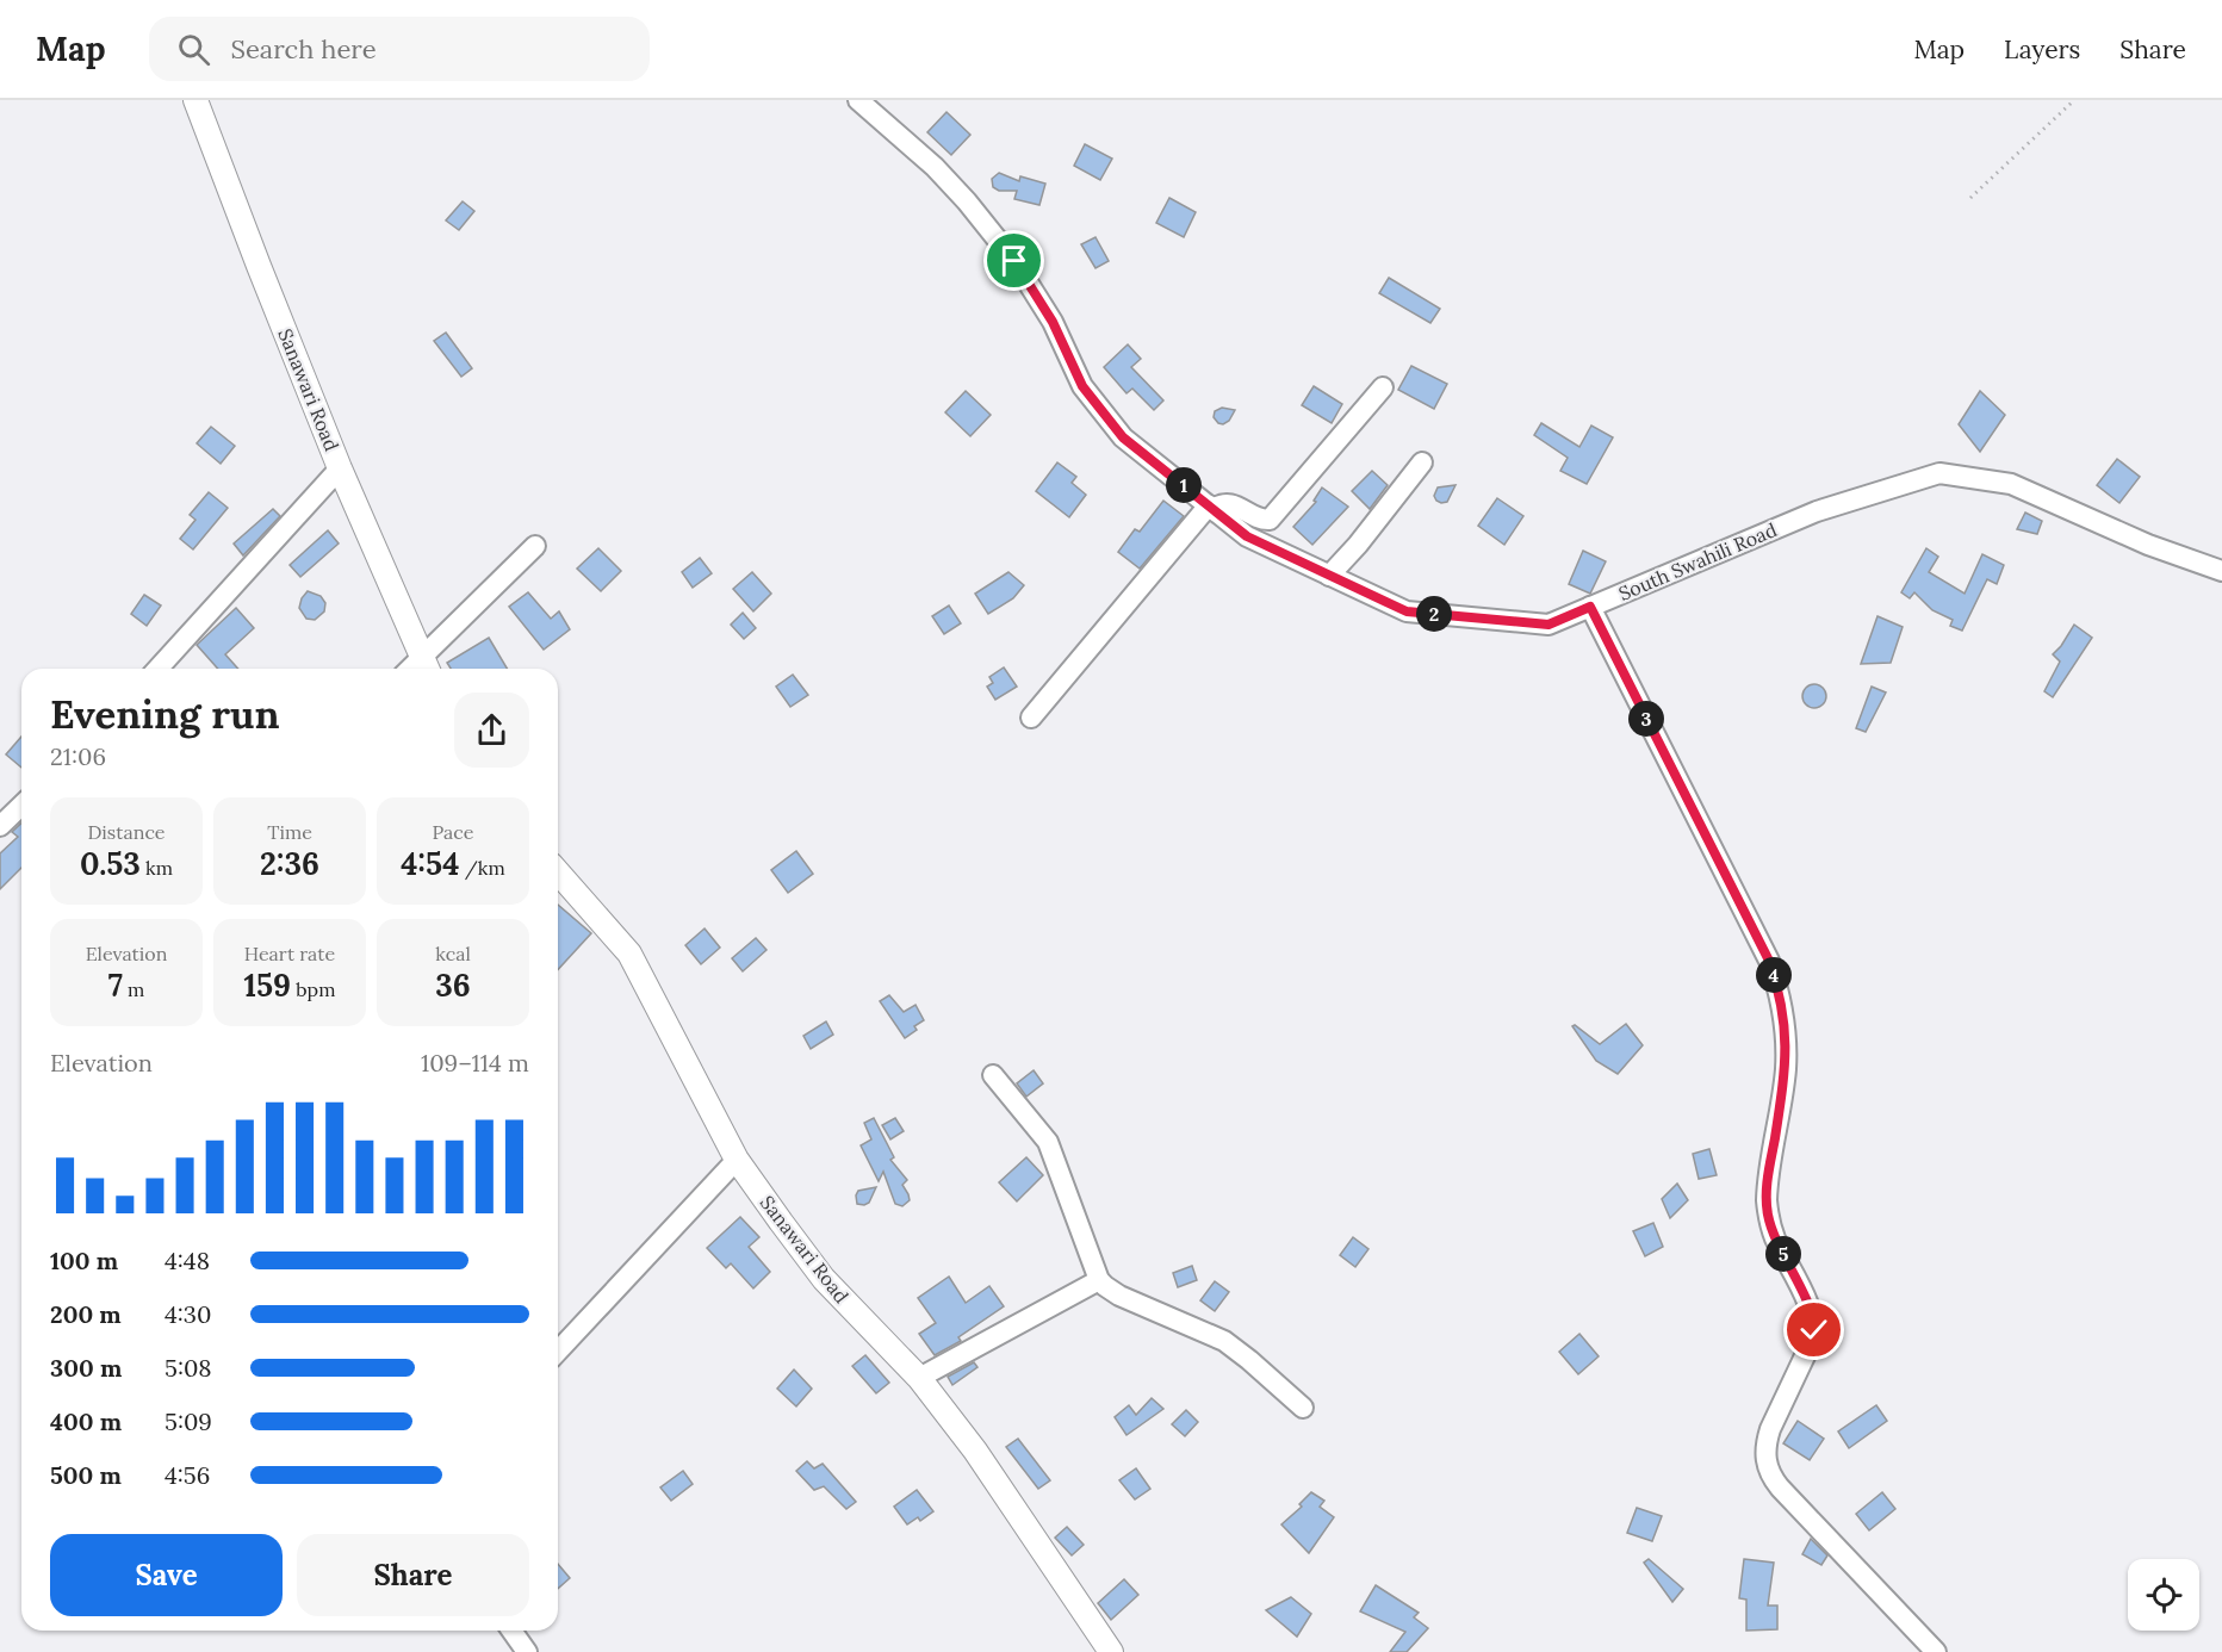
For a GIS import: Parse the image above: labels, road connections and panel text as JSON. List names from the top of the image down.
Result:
{
  "streets": {
    "street": ["Sanawari Road", "South Swahili Road"]
  },
  "page": {
    "header": "Map",
    "search": "Search here",
    "nav": ["Map", "Layers", "Share"],
    "pins": [
      "1",
      "2",
      "3",
      "4",
      "5"
    ],
    "heading": ["Evening run", "21:06"],
    "stats": [
      ["Distance", "0.53 km"],
      ["Time", "2:36"],
      ["Pace", "4:54 /km"],
      ["Elevation", "7 m"],
      ["Heart rate", "159 bpm"],
      ["kcal", "36"]
    ],
    "chart": ["Elevation", "109–114 m"],
    "list": [
      {
        "name": "100 m",
        "note": "4:48"
      },
      {
        "name": "200 m",
        "note": "4:30"
      },
      {
        "name": "300 m",
        "note": "5:08"
      },
      {
        "name": "400 m",
        "note": "5:09"
      },
      {
        "name": "500 m",
        "note": "4:56"
      }
    ],
    "buttons": ["Save", "Share"]
  }
}
